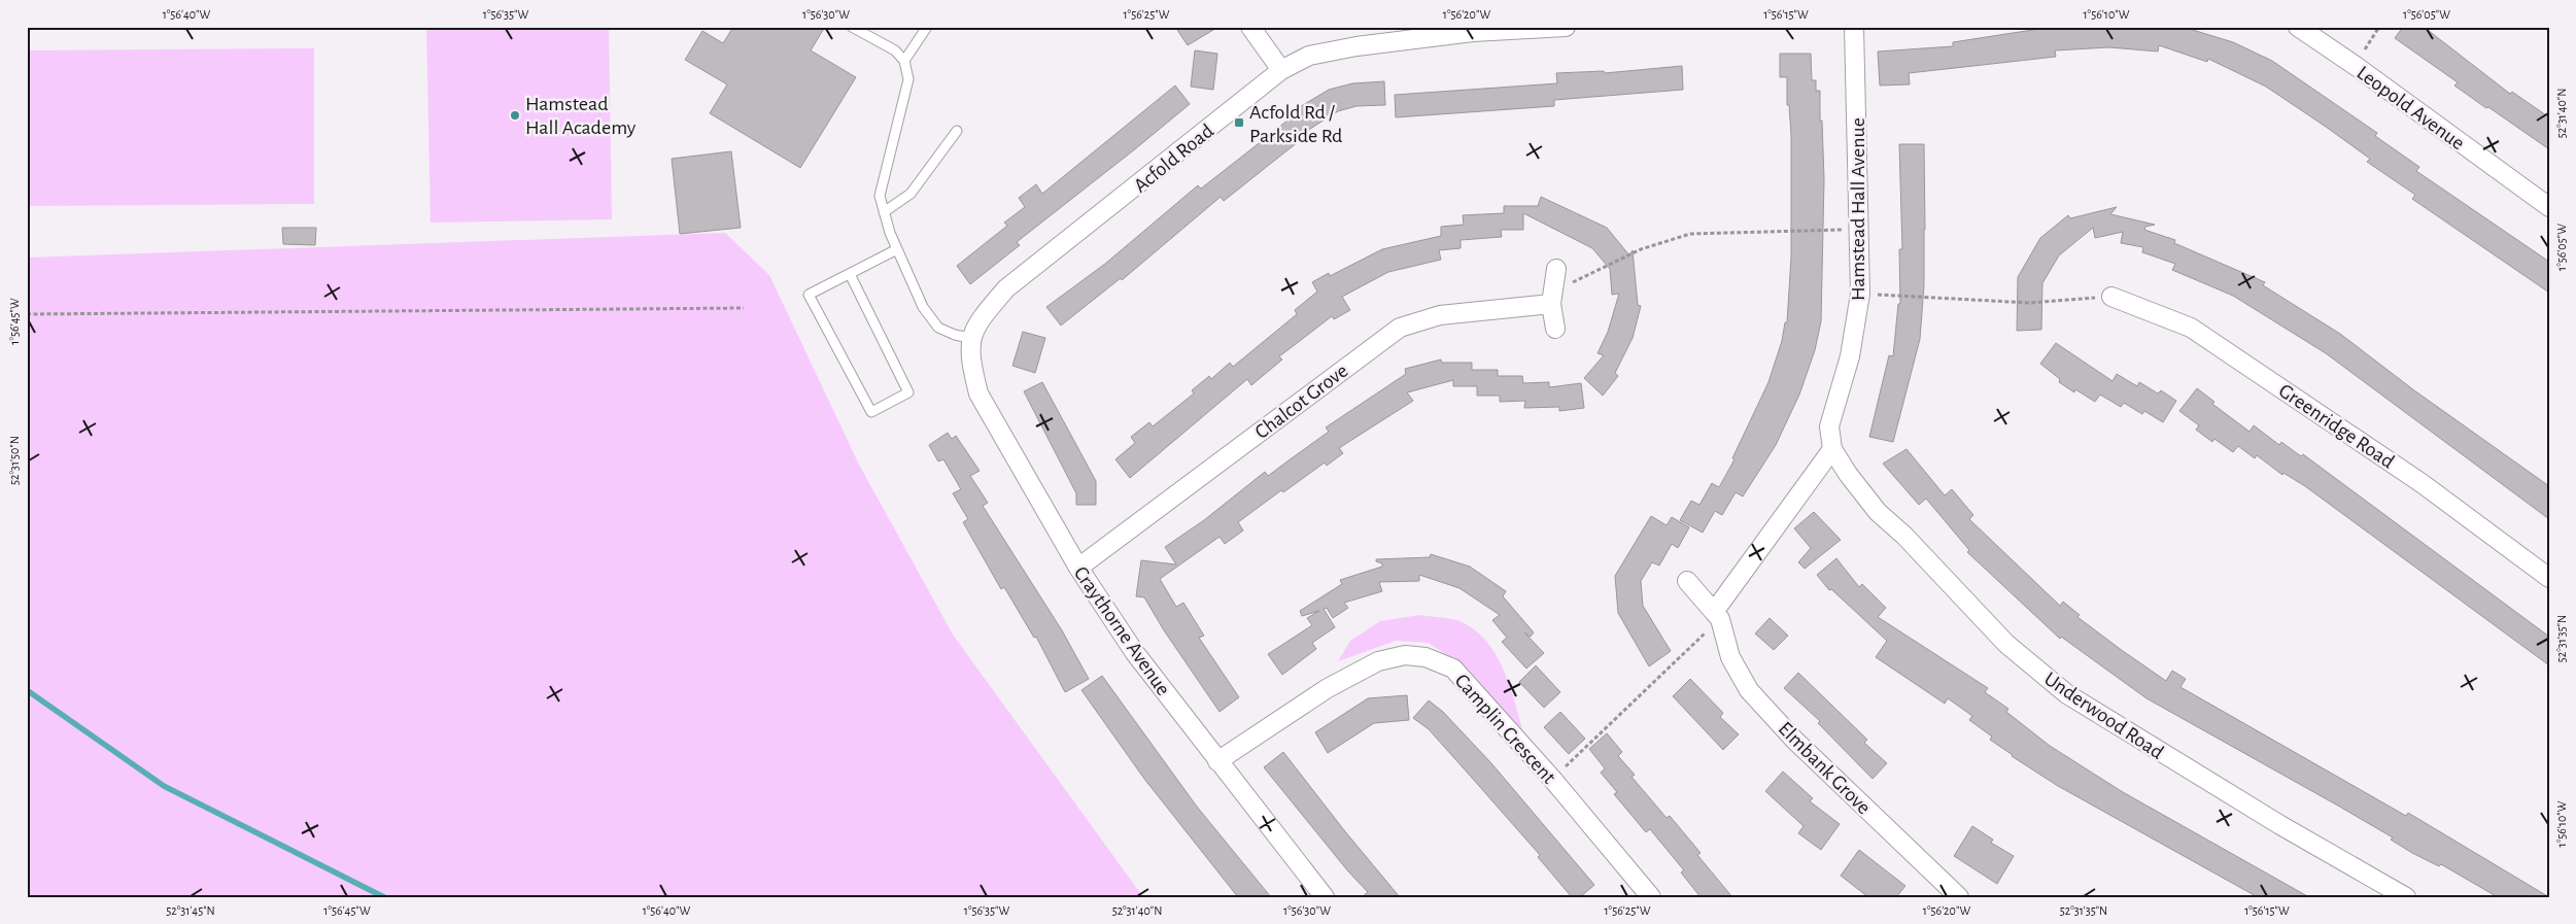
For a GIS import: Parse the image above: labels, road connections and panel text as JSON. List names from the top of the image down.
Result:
{
  "streets": {
    "street": [
      "Leopold Avenue",
      "Acfold Road",
      "Hamstead Hall Avenue",
      "Chalcot Grove",
      "Greenridge Road",
      "Craythorne Avenue",
      "Underwood Road",
      "Camplin Crescent",
      "Elmbank Grove"
    ]
  },
  "crossings": [
    ["Acfold Road", "Craythorne Avenue"],
    ["Hamstead Hall Avenue", "Underwood Road"],
    ["Chalcot Grove", "Craythorne Avenue"],
    ["Craythorne Avenue", "Camplin Crescent"]
  ],
  "places": {
    "other": ["Hamstead Hall Academy"],
    "transit": ["Acfold Rd / Parkside Rd"]
  },
  "coordinates": [
    "1°56'40\"W",
    "1°56'35\"W",
    "1°56'30\"W",
    "1°56'25\"W",
    "1°56'20\"W",
    "1°56'15\"W",
    "1°56'10\"W",
    "1°56'05\"W",
    "52°31'40\"N",
    "1°56'45\"W",
    "52°31'50\"N",
    "52°31'35\"N",
    "52°31'45\"N"
  ]
}
